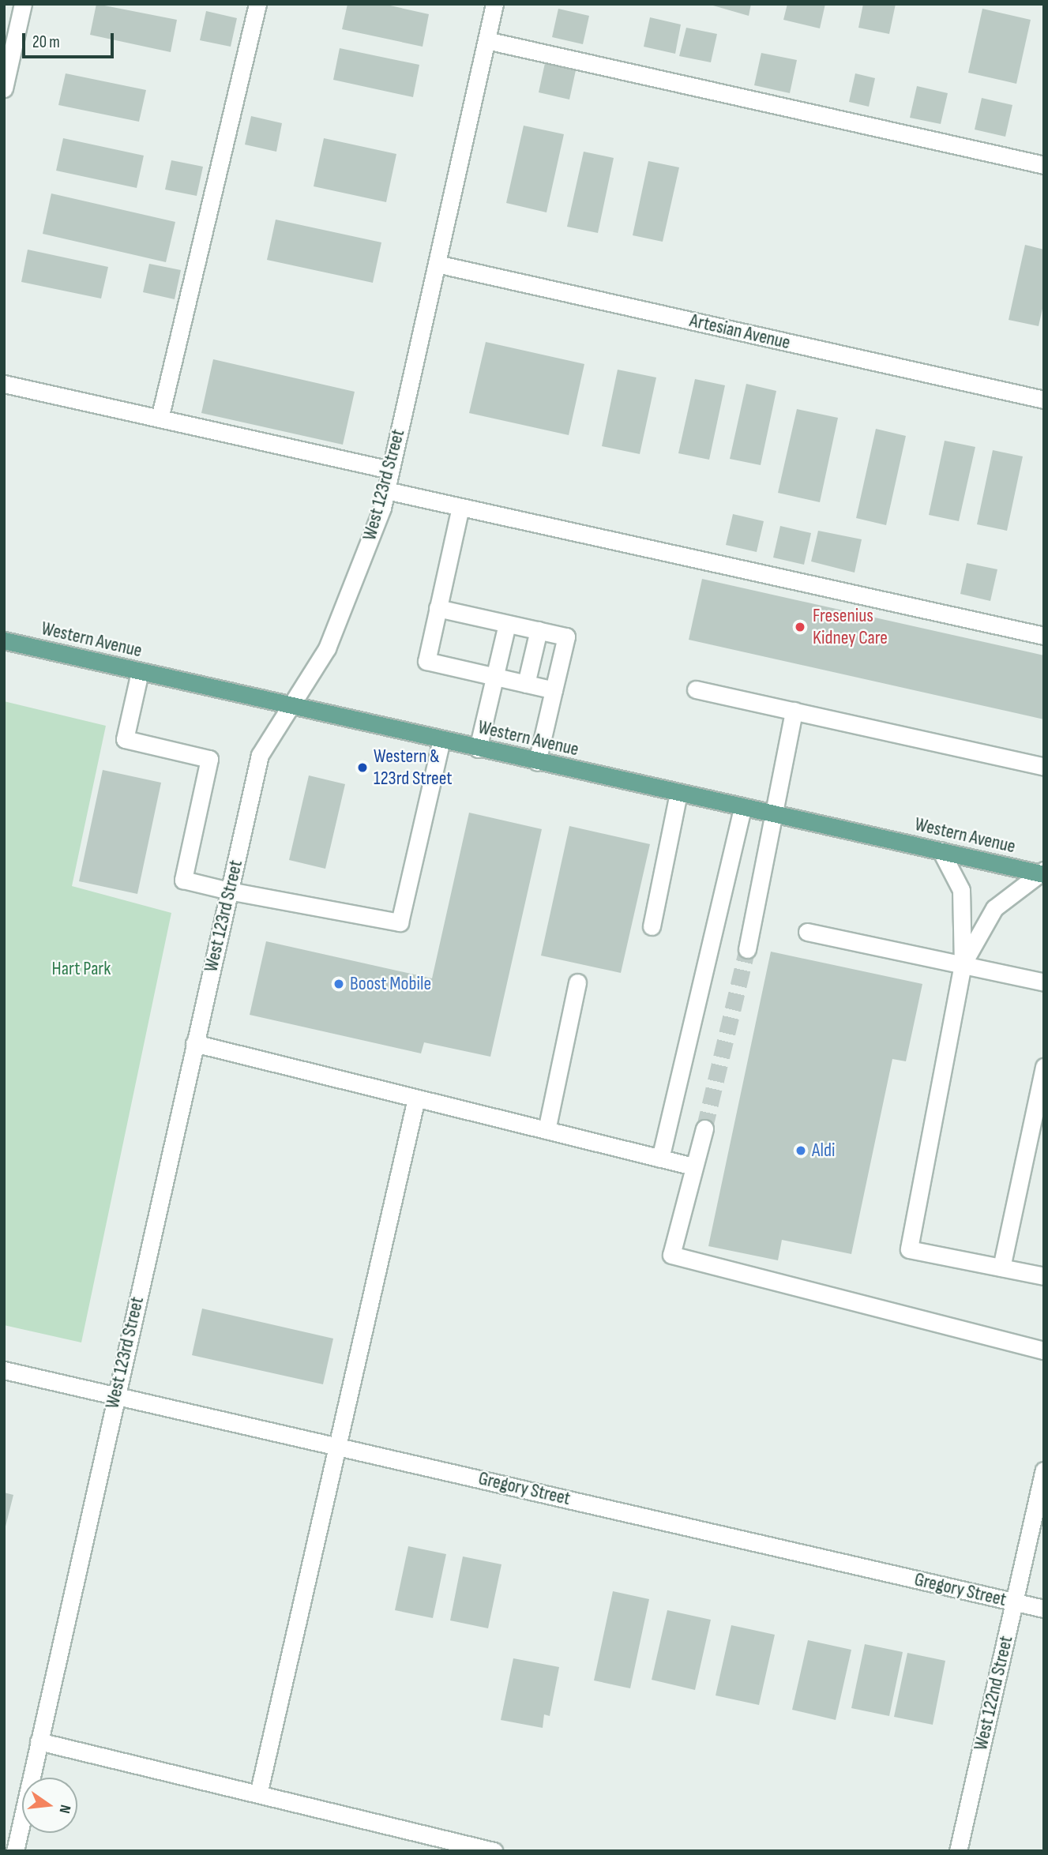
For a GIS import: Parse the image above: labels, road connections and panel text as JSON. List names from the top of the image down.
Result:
{
  "streets": {
    "main road": ["Western Avenue"],
    "street": [
      "Artesian Avenue",
      "West 123rd Street",
      "Gregory Street",
      "West 122nd Street"
    ]
  },
  "crossings": [
    ["Artesian Avenue", "West 123rd Street"],
    ["West 123rd Street", "Western Avenue"],
    ["West 123rd Street", "Gregory Street"],
    ["Gregory Street", "West 122nd Street"]
  ],
  "parks": ["Hart Park"],
  "places": [
    "Fresenius Kidney Care",
    "Western & 123rd Street",
    "Boost Mobile",
    "Aldi"
  ],
  "scale_bar": "20 m",
  "north": "right"
}
